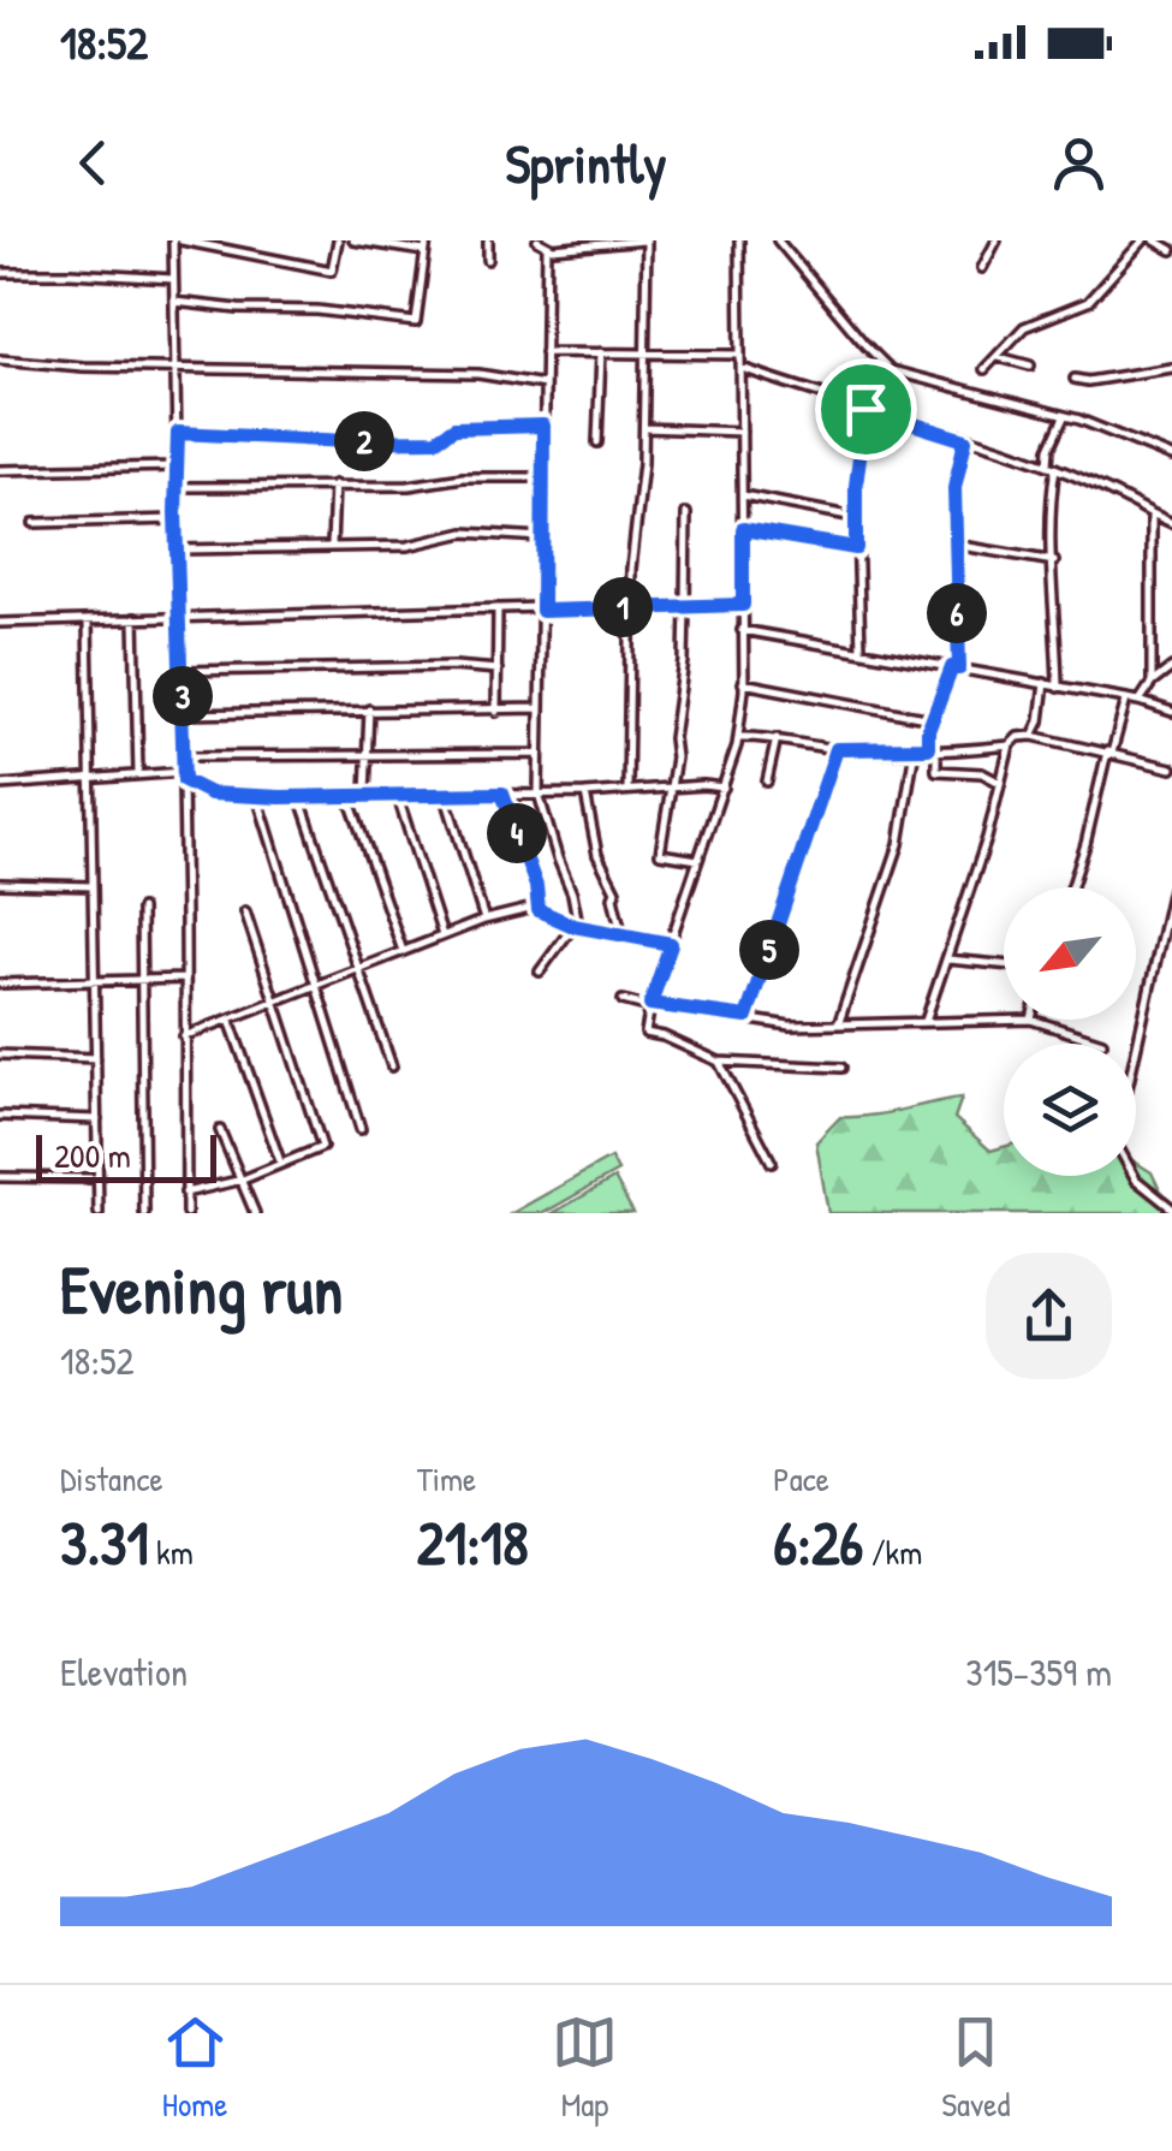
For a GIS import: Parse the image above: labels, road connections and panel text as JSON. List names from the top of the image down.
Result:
{
  "scale_bar": "200 m",
  "north": "bottom left",
  "page": {
    "status": "18:52",
    "header": "Sprintly",
    "pins": [
      "2",
      "1",
      "6",
      "3",
      "4",
      "5"
    ],
    "scale": "200 m",
    "heading": ["Evening run", "18:52"],
    "stats": [
      ["Distance", "3.31 km"],
      ["Time", "21:18"],
      ["Pace", "6:26 /km"]
    ],
    "chart": ["Elevation", "315–359 m"],
    "tabs": ["Home", "Map", "Saved"]
  }
}
